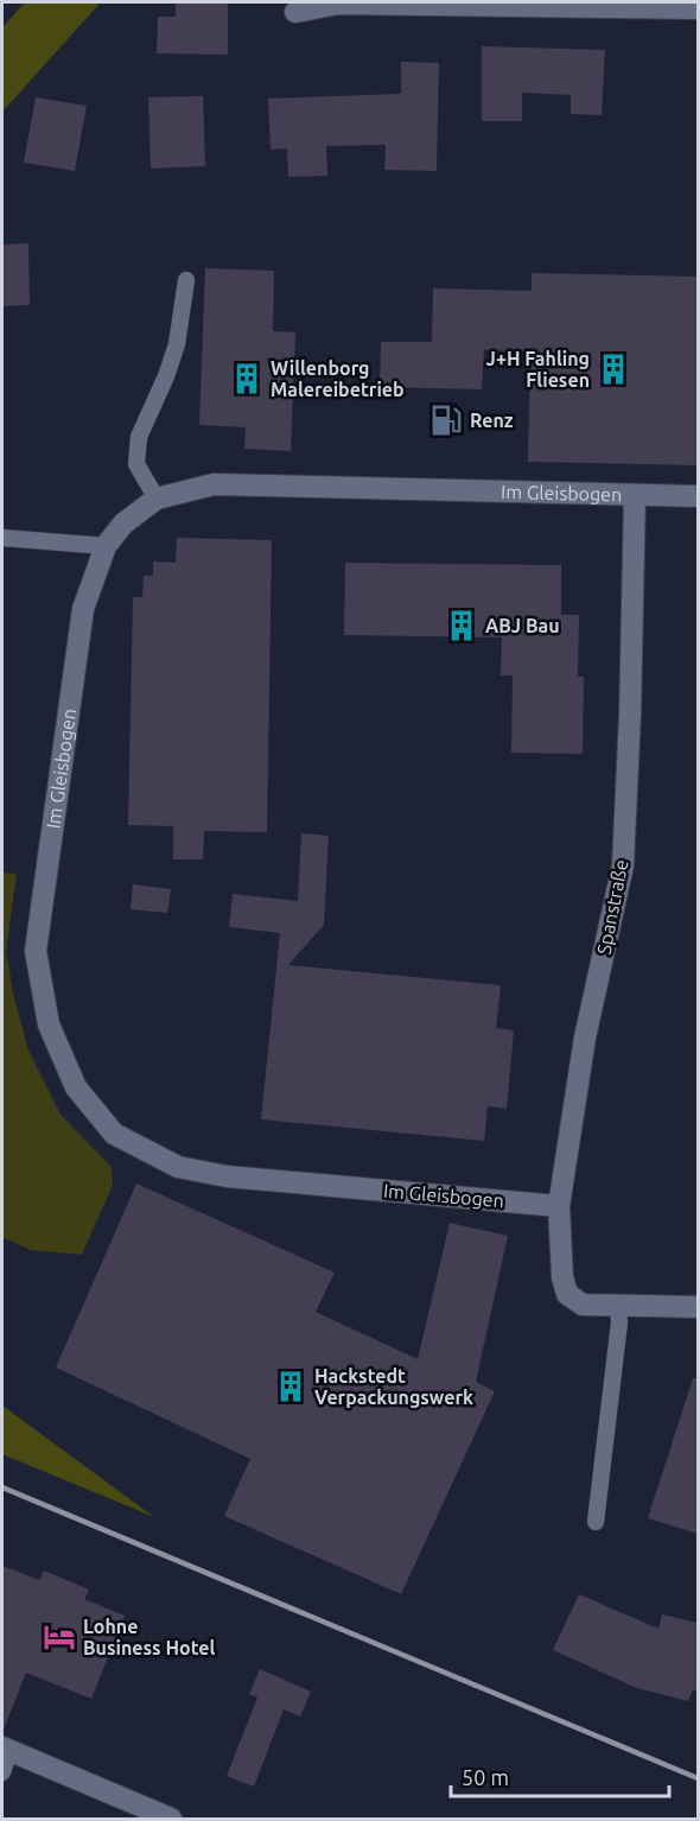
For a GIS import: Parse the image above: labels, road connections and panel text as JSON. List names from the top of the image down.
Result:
{
  "streets": {
    "street": ["Im Gleisbogen", "Spanstraße"]
  },
  "crossings": [
    ["Im Gleisbogen", "Spanstraße"]
  ],
  "places": {
    "building": [
      "J+H Fahling Fliesen",
      "Willenborg Malereibetrieb",
      "ABJ Bau",
      "Hackstedt Verpackungswerk"
    ],
    "fuel station": ["Renz"],
    "hotel": ["Lohne Business Hotel"]
  },
  "scale_bar": "50 m"
}
